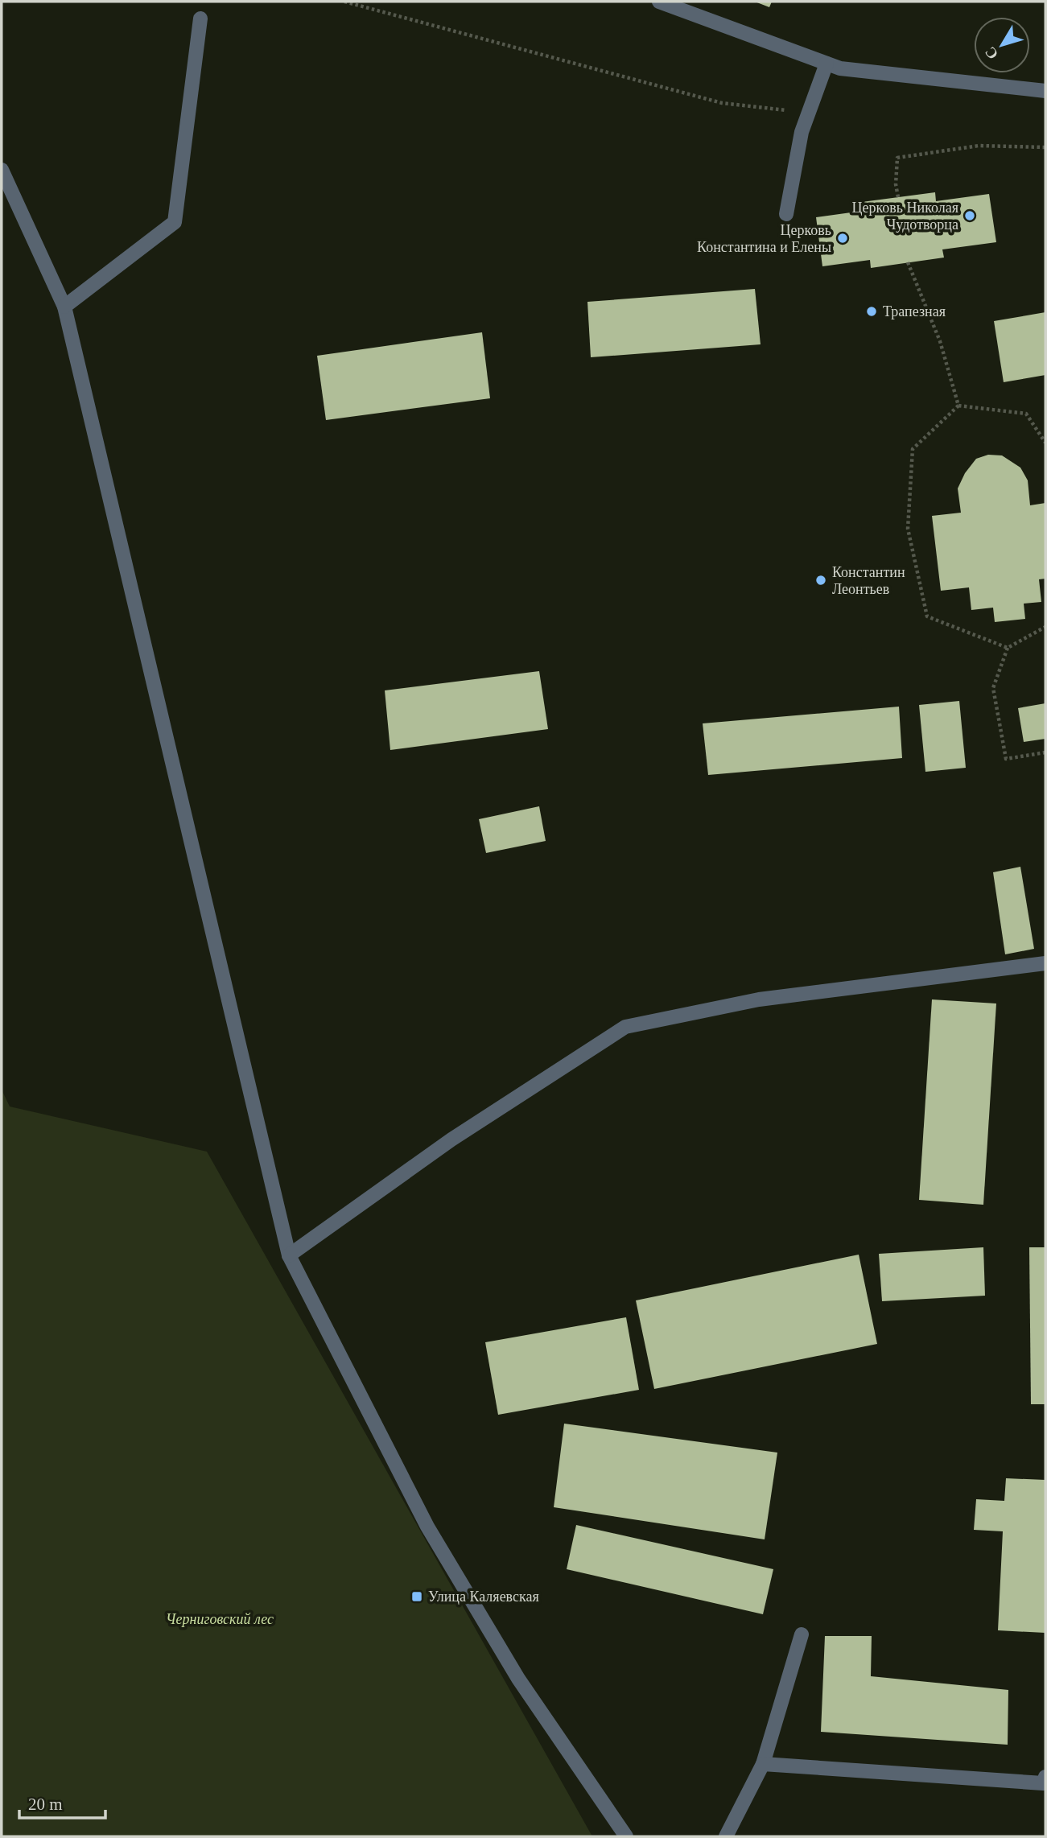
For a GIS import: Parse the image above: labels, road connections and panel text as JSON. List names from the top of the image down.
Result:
{
  "parks": ["Черниговский лес"],
  "places": {
    "other": [
      "Церковь Николая Чудотворца",
      "Церковь Константина и Елены",
      "Трапезная",
      "Константин Леонтьев"
    ],
    "transit": ["Улица Каляевская"]
  },
  "scale_bar": "20 m",
  "north": "bottom left"
}
